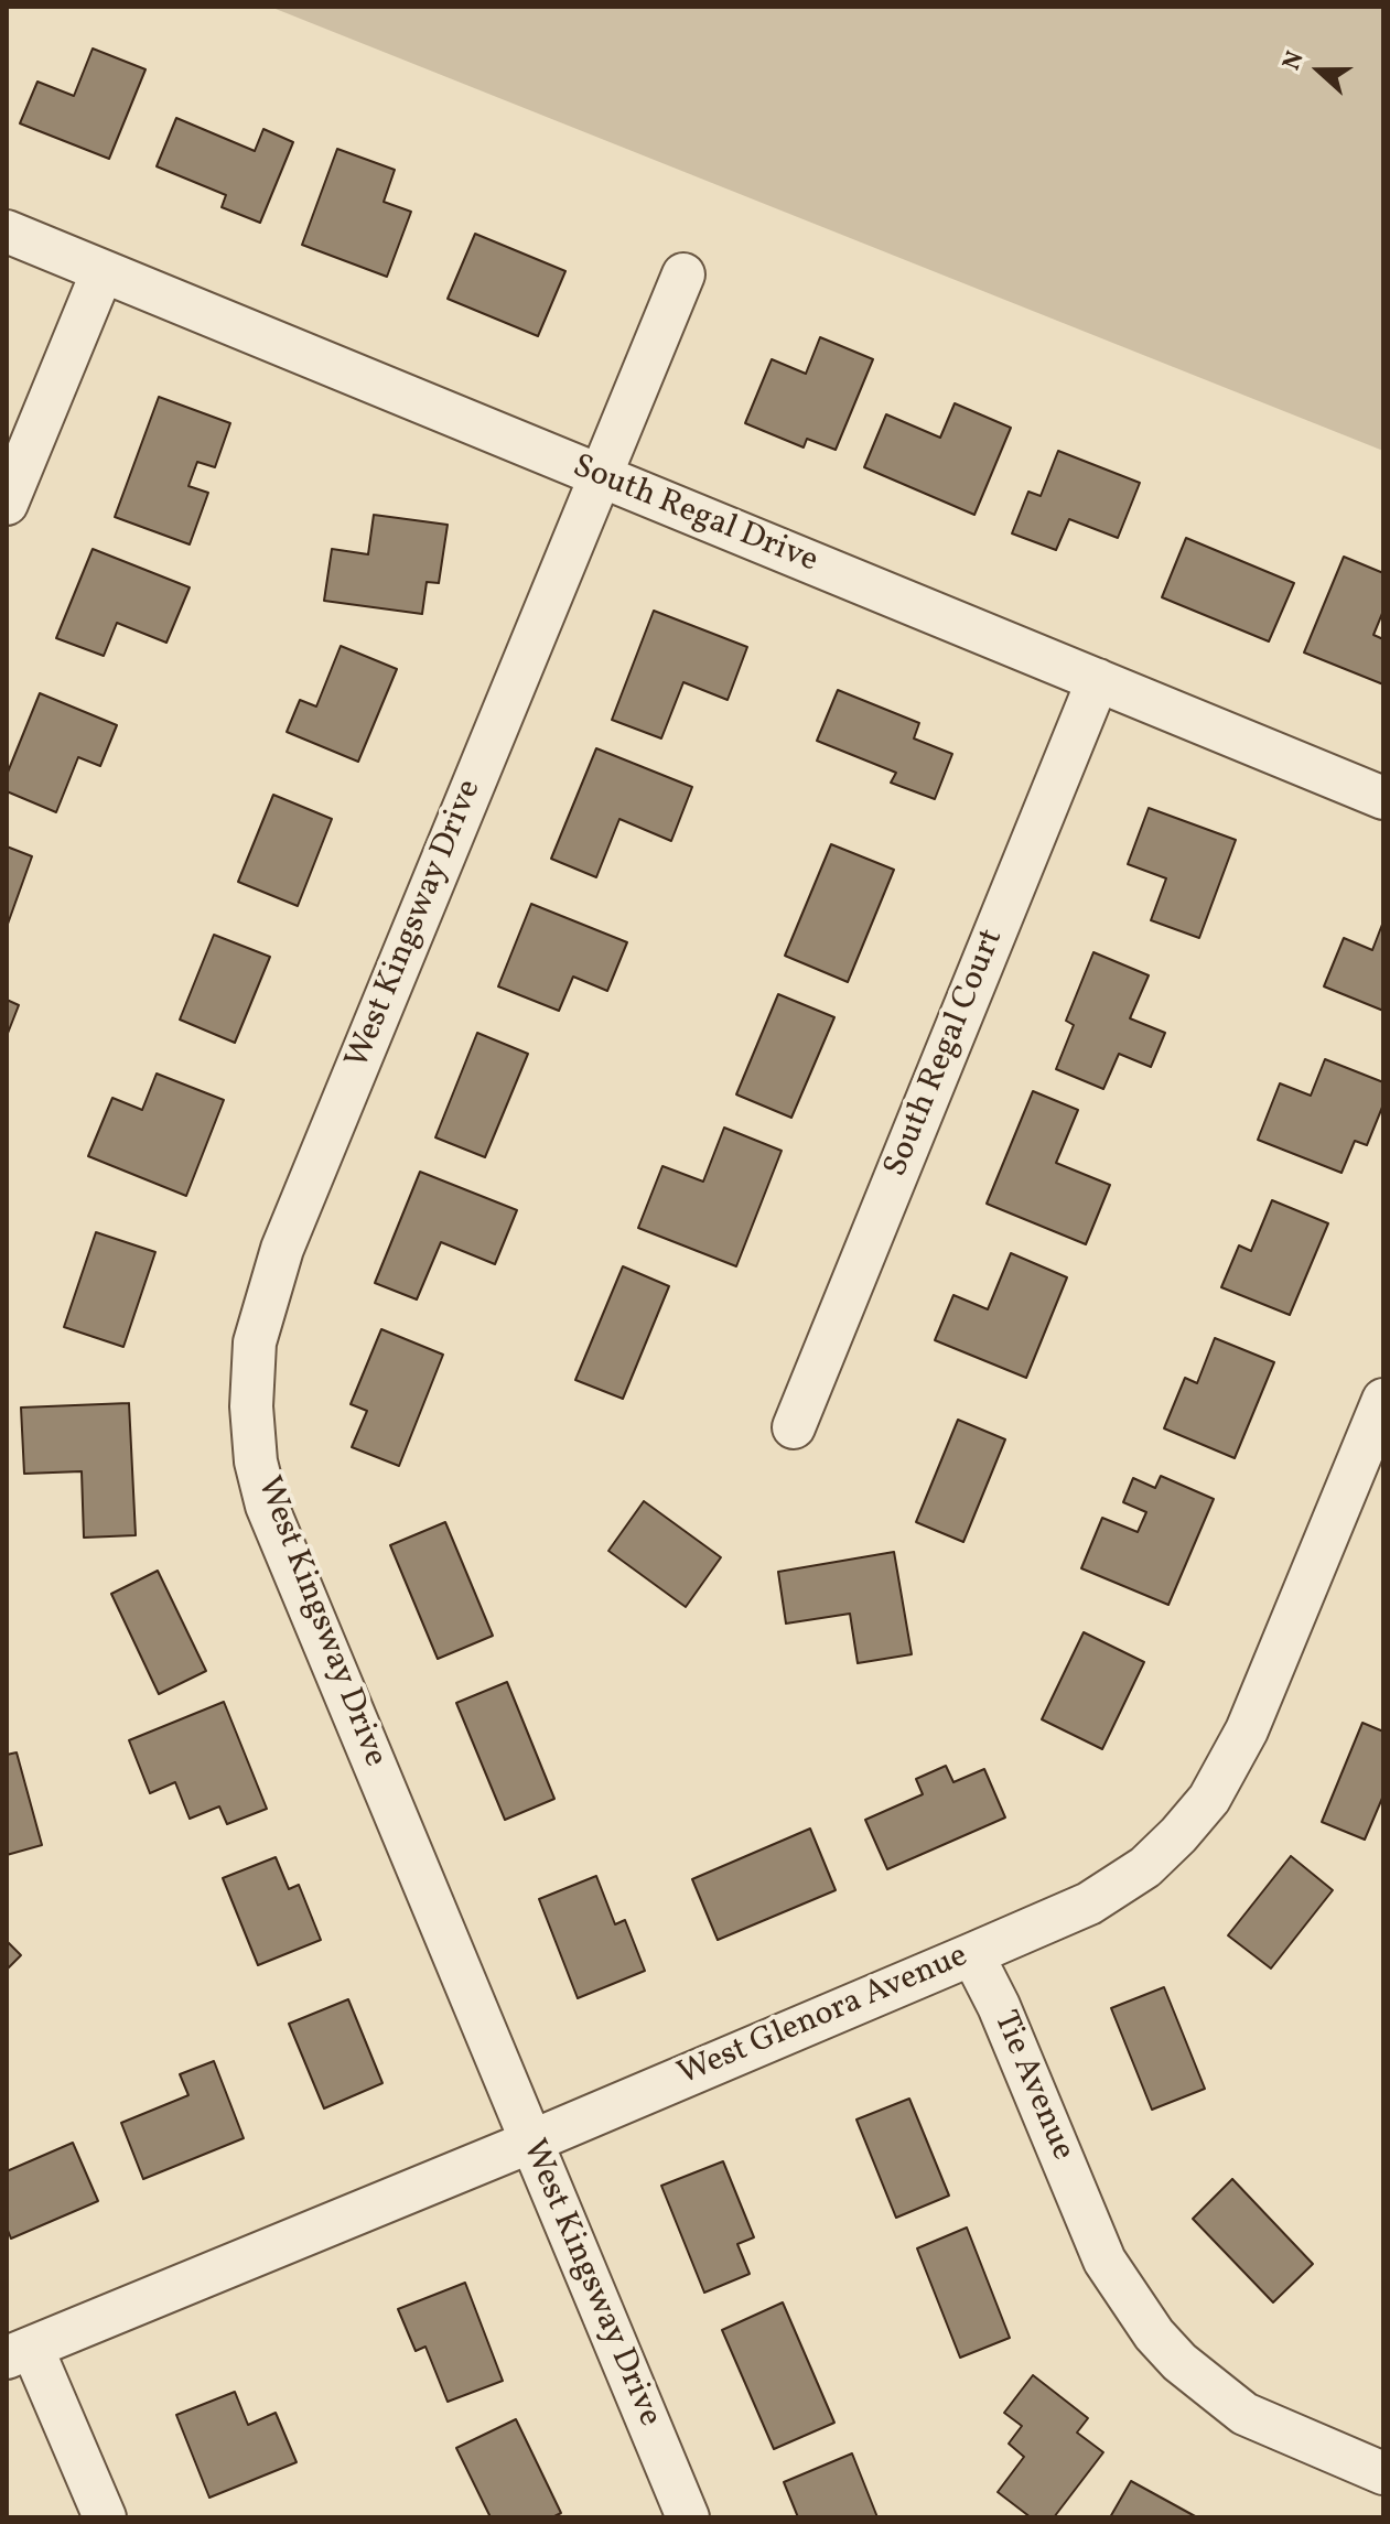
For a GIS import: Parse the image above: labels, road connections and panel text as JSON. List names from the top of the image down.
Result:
{
  "streets": {
    "street": [
      "South Regal Drive",
      "West Kingsway Drive",
      "South Regal Court",
      "West Glenora Avenue",
      "Tie Avenue"
    ]
  },
  "crossings": [
    ["South Regal Drive", "West Kingsway Drive"],
    ["South Regal Drive", "South Regal Court"],
    ["West Kingsway Drive", "West Glenora Avenue"],
    ["West Glenora Avenue", "Tie Avenue"]
  ],
  "north": "left"
}
